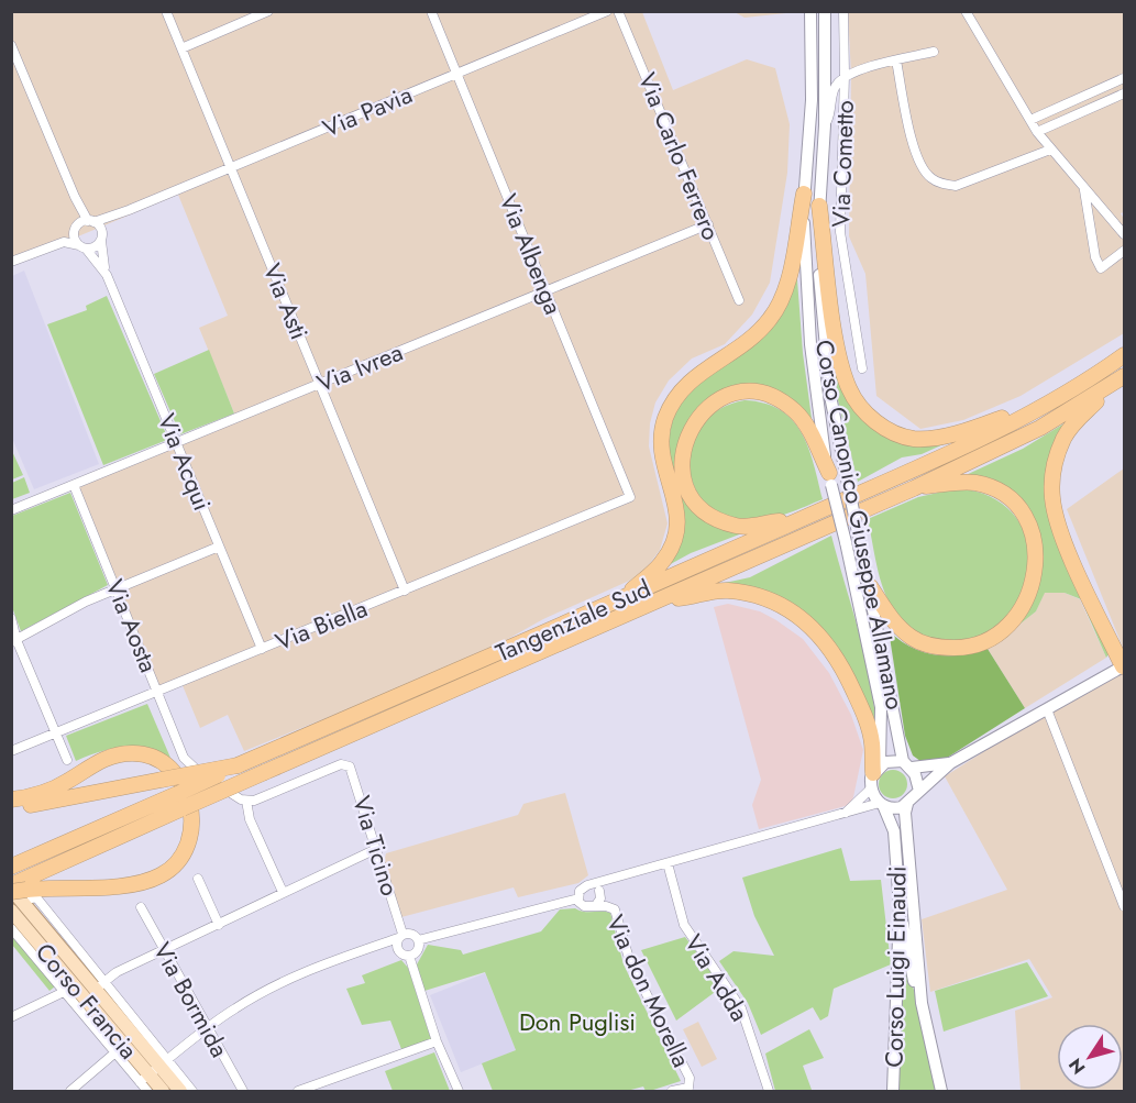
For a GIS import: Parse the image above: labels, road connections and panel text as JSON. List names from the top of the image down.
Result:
{
  "streets": {
    "highway": ["Tangenziale Sud"],
    "main road": ["Corso Canonico Giuseppe Allamano", "Corso Luigi Einaudi", "Corso Francia"],
    "street": [
      "Via Pavia",
      "Via Carlo Ferrero",
      "Via Cometto",
      "Via Albenga",
      "Via Asti",
      "Via Ivrea",
      "Via Acqui",
      "Via Biella",
      "Via Aosta",
      "Via Ticino",
      "Via Adda",
      "Via don Morella",
      "Via Bormida"
    ]
  },
  "crossings": [
    ["Via Pavia", "Via Albenga"],
    ["Via Pavia", "Via Asti"],
    ["Via Pavia", "Via Acqui"],
    ["Via Carlo Ferrero", "Via Ivrea"],
    ["Via Cometto", "Corso Canonico Giuseppe Allamano"],
    ["Via Albenga", "Via Ivrea"],
    ["Via Albenga", "Via Biella"],
    ["Via Asti", "Via Ivrea"],
    ["Via Asti", "Via Biella"],
    ["Via Ivrea", "Via Acqui"],
    ["Via Ivrea", "Via Aosta"],
    ["Via Acqui", "Via Biella"],
    ["Corso Canonico Giuseppe Allamano", "Corso Luigi Einaudi"],
    ["Tangenziale Sud", "Corso Francia"],
    ["Via Biella", "Via Aosta"],
    ["Via Aosta", "Via Ticino"]
  ],
  "parks": ["Don Puglisi"],
  "north": "bottom left"
}
